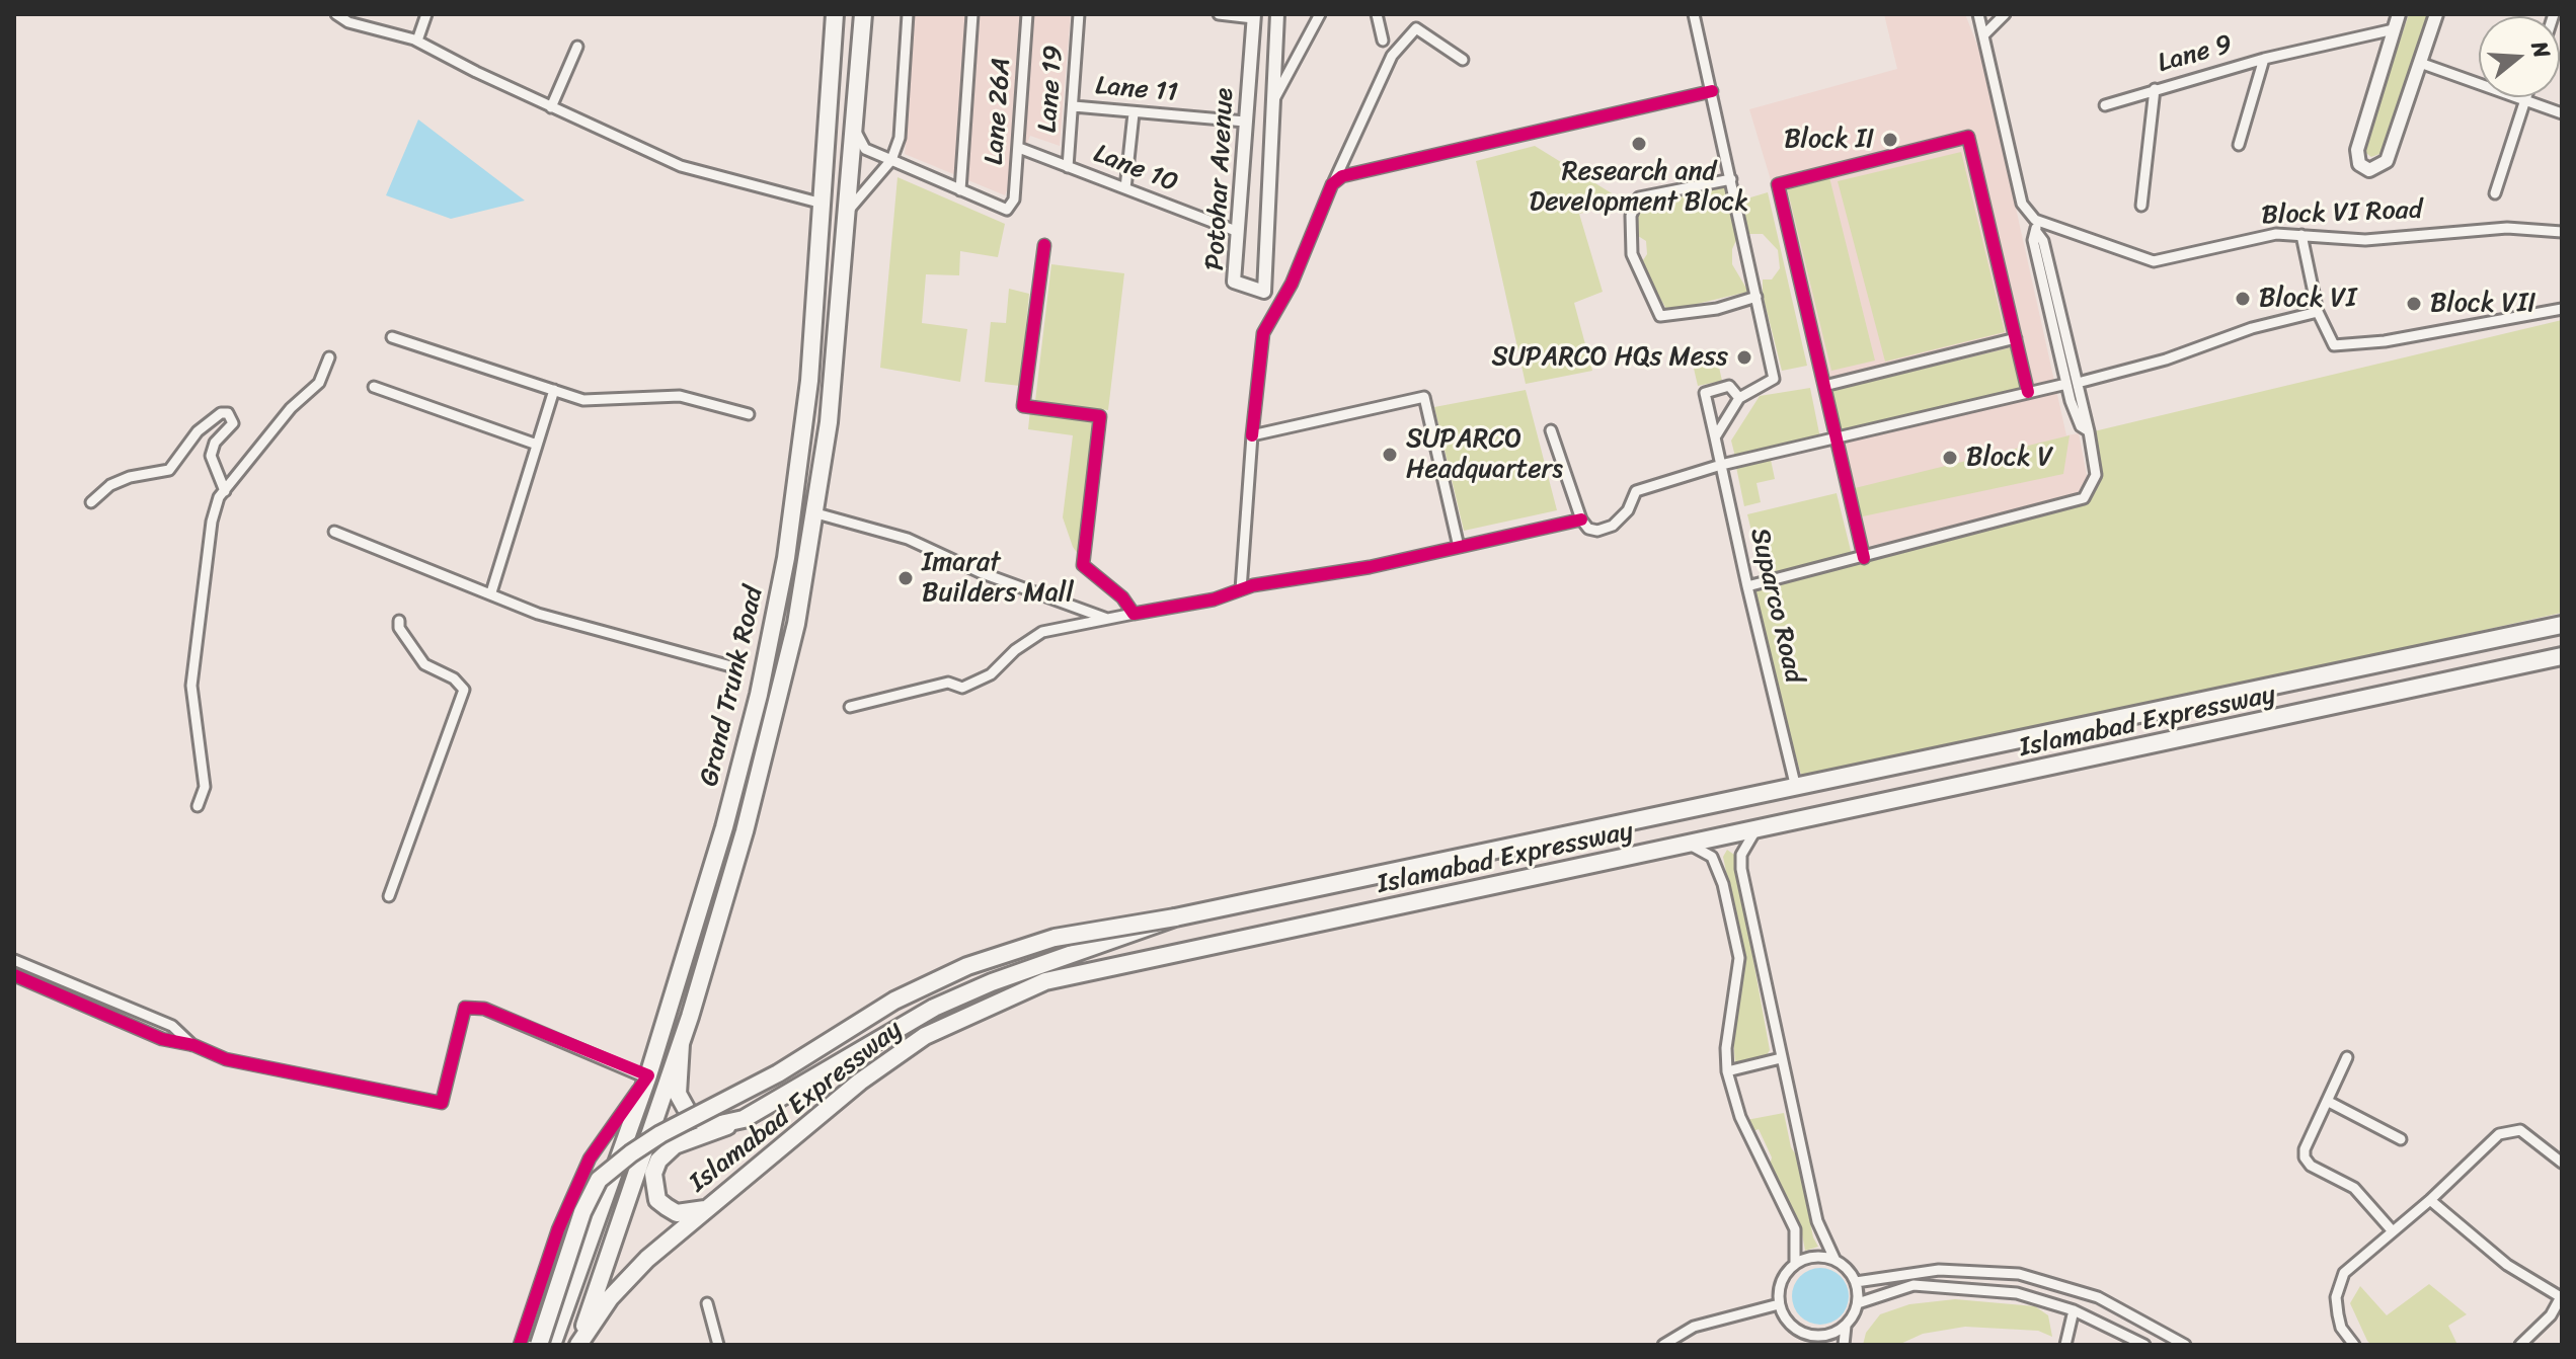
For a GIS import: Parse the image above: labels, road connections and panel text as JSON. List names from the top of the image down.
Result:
{
  "streets": {
    "highway": ["Grand Trunk Road", "Islamabad Expressway"],
    "street": [
      "Lane 9",
      "Lane 19",
      "Lane 11",
      "Lane 26A",
      "Lane 10",
      "Potohar Avenue",
      "Block VI Road",
      "Suparco Road"
    ]
  },
  "crossings": [
    ["Lane 19", "Lane 11"],
    ["Lane 19", "Lane 10"],
    ["Lane 11", "Potohar Avenue"],
    ["Lane 26A", "Lane 10"],
    ["Lane 10", "Potohar Avenue"],
    ["Suparco Road", "Islamabad Expressway"],
    ["Grand Trunk Road", "Islamabad Expressway"]
  ],
  "places": [
    "Block II",
    "Research and Development Block",
    "Block VI",
    "Block VII",
    "SUPARCO HQs Mess",
    "SUPARCO Headquarters",
    "Block V",
    "Imarat Builders Mall"
  ],
  "north": "right"
}
